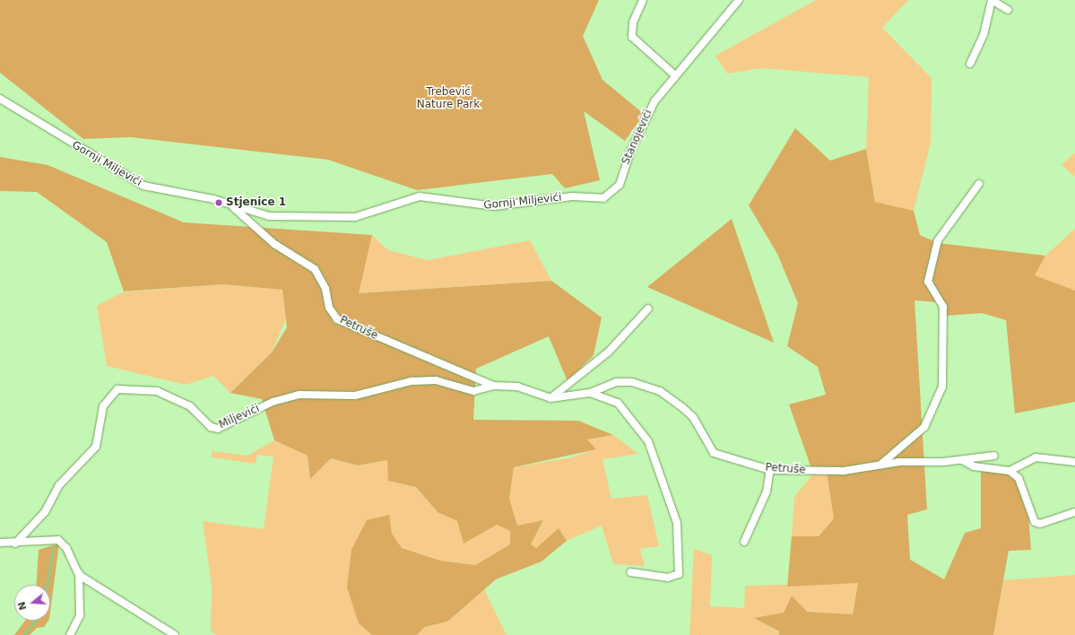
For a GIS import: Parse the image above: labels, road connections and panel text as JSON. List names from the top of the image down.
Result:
{
  "streets": {
    "street": [
      "Stanojevići",
      "Gornji Miljevići",
      "Petruše",
      "Miljevići"
    ]
  },
  "crossings": [
    ["Stanojevići", "Gornji Miljevići"],
    ["Gornji Miljevići", "Petruše"],
    ["Petruše", "Miljevići"]
  ],
  "parks": ["Trebević Nature Park"],
  "places": ["Stjenice 1"],
  "north": "left"
}
